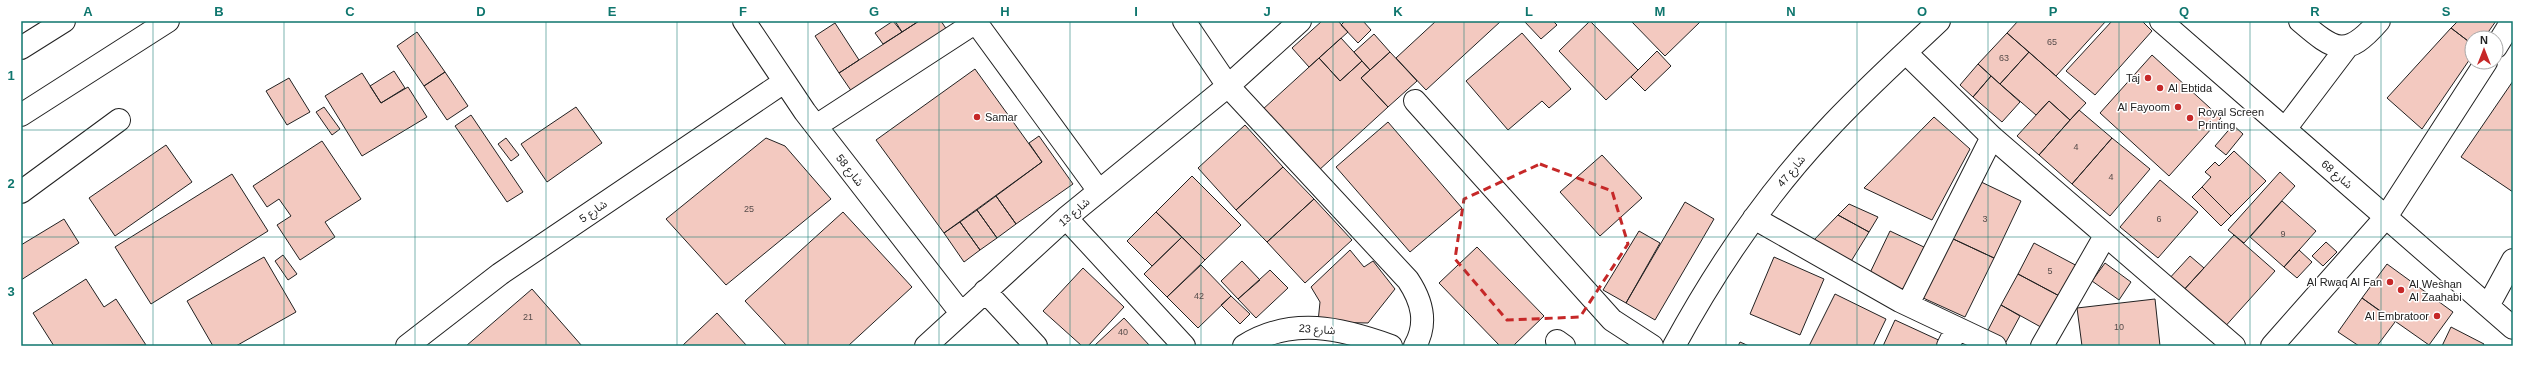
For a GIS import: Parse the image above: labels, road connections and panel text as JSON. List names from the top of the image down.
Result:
{
  "streets": {
    "street": [
      "شارع 58",
      "شارع 47",
      "شارع 68",
      "شارع 5",
      "شارع 13",
      "شارع 23"
    ]
  },
  "crossings": [
    ["شارع 58", "شارع 5"],
    ["شارع 58", "شارع 13"]
  ],
  "places": [
    "Taj",
    "Al Ebtida",
    "Al Fayoom",
    "Samar",
    "Royal Screen Printing",
    "Al Rwaq Al Fan",
    "Al Weshan Al Zaahabi",
    "Al Embratoor"
  ],
  "house_numbers": [
    "65",
    "63",
    "4",
    "4",
    "25",
    "3",
    "6",
    "9",
    "5",
    "42",
    "21",
    "10",
    "40"
  ],
  "north": "top",
  "grid": {
    "columns": [
      "A",
      "B",
      "C",
      "D",
      "E",
      "F",
      "G",
      "H",
      "I",
      "J",
      "K",
      "L",
      "M",
      "N",
      "O",
      "P",
      "Q",
      "R",
      "S"
    ],
    "rows": ["1", "2", "3"]
  }
}
